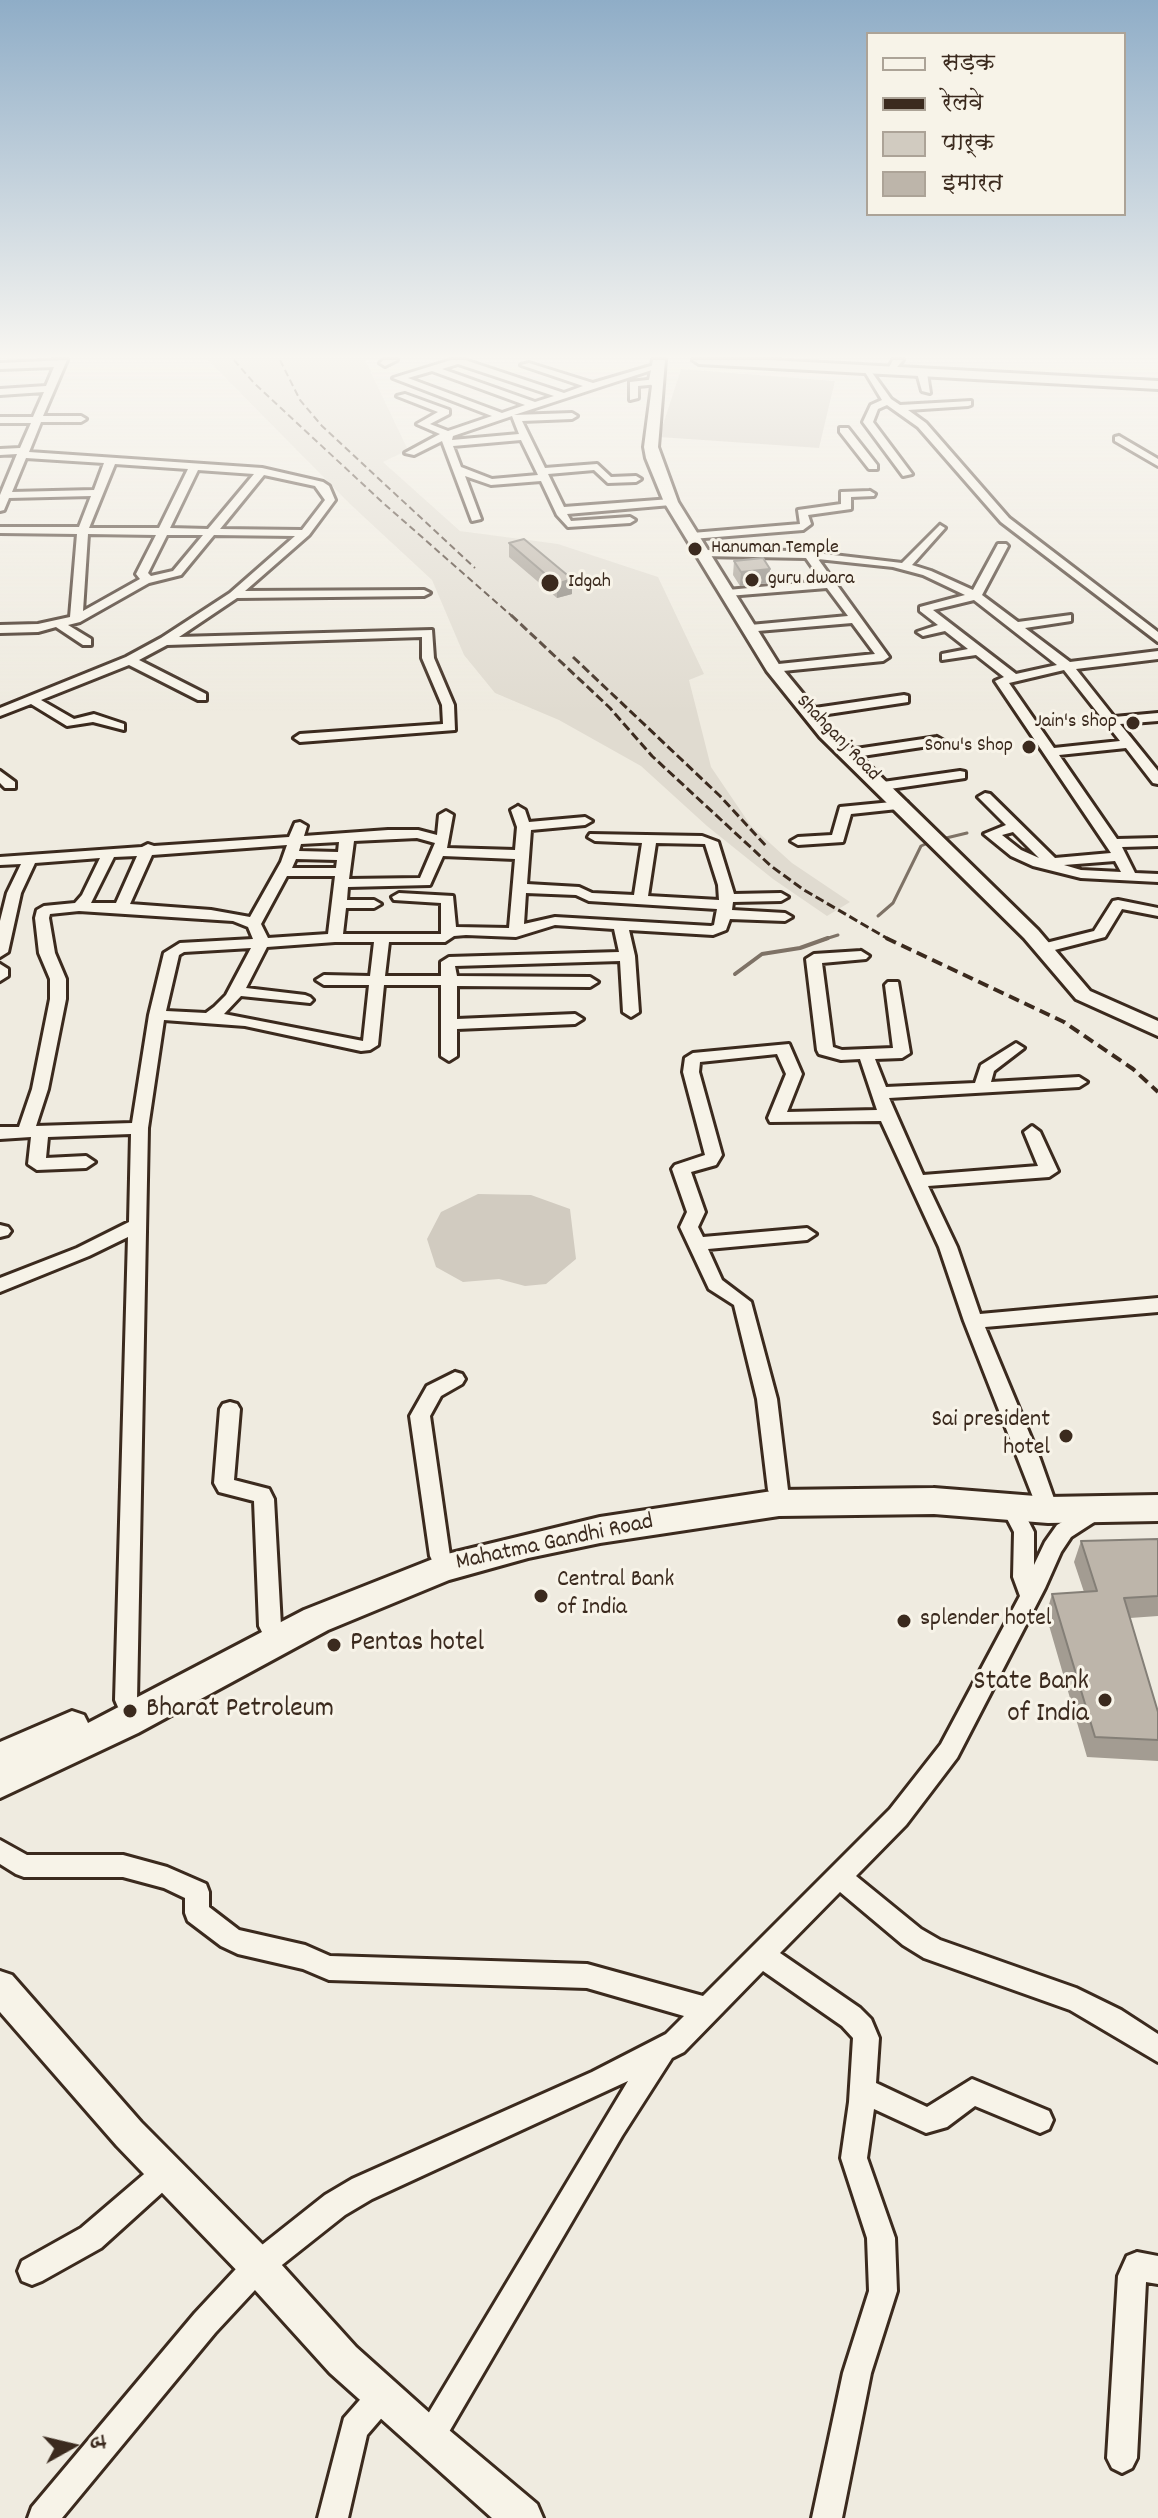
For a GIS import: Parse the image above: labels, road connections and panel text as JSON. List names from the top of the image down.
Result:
{
  "streets": {
    "highway": ["Mahatma Gandhi Road"],
    "main road": ["Shahganj Road"]
  },
  "places": [
    "Hanuman Temple",
    "guru dwara",
    "Idgah",
    "Jain's Shop",
    "Sonu's Shop",
    "Sai president hotel",
    "Central Bank of India",
    "splender hotel",
    "Pentas hotel",
    "State Bank of India",
    "Bharat Petroleum"
  ],
  "legend": [
    "सड़क",
    "रेलवे",
    "पार्क",
    "इमारत"
  ],
  "north": "right"
}
